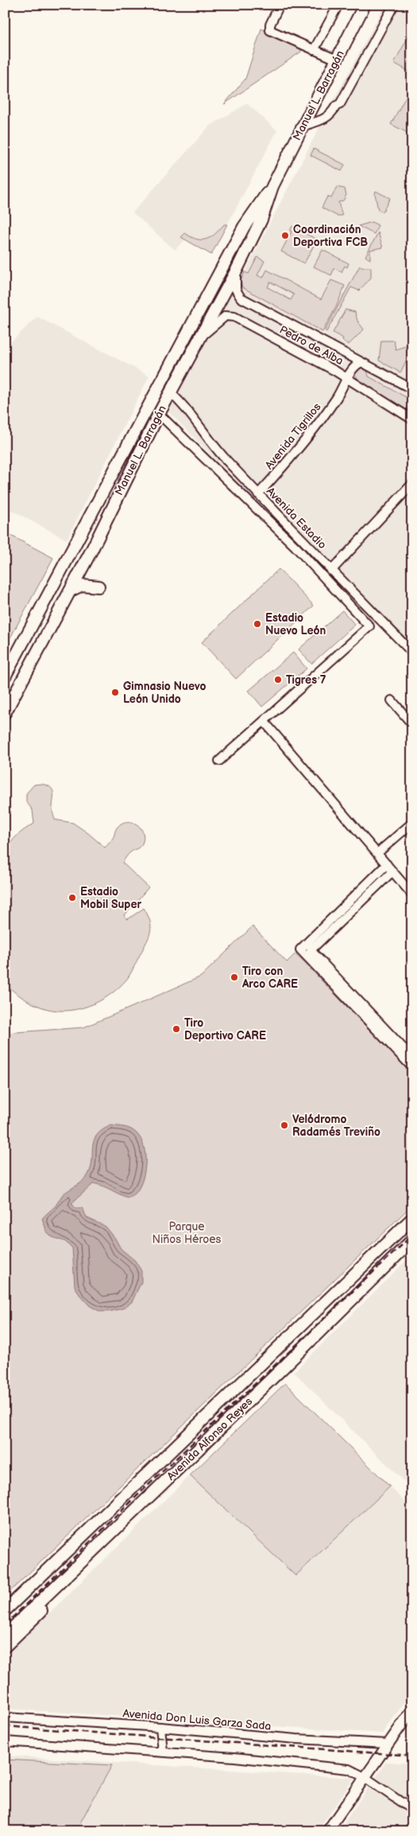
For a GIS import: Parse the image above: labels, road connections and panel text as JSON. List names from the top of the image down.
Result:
{
  "streets": {
    "highway": ["Manuel L. Barragán", "Avenida Alfonso Reyes"],
    "street": [
      "Pedro de Alba",
      "Avenida Tigrillos",
      "Avenida Estadio",
      "Avenida Don Luis Garza Sada"
    ]
  },
  "crossings": [
    ["Manuel L. Barragán", "Pedro de Alba"],
    ["Manuel L. Barragán", "Avenida Estadio"],
    ["Pedro de Alba", "Avenida Tigrillos"],
    ["Avenida Tigrillos", "Avenida Estadio"]
  ],
  "parks": ["Parque Niños Héroes"],
  "places": [
    "Coordinación Deportiva FCB",
    "Estadio Nuevo León",
    "Tigres 7",
    "Gimnasio Nuevo León Unido",
    "Estadio Mobil Super",
    "Tiro con Arco CARE",
    "Tiro Deportivo CARE",
    "Velódromo Radamés Treviño"
  ]
}
